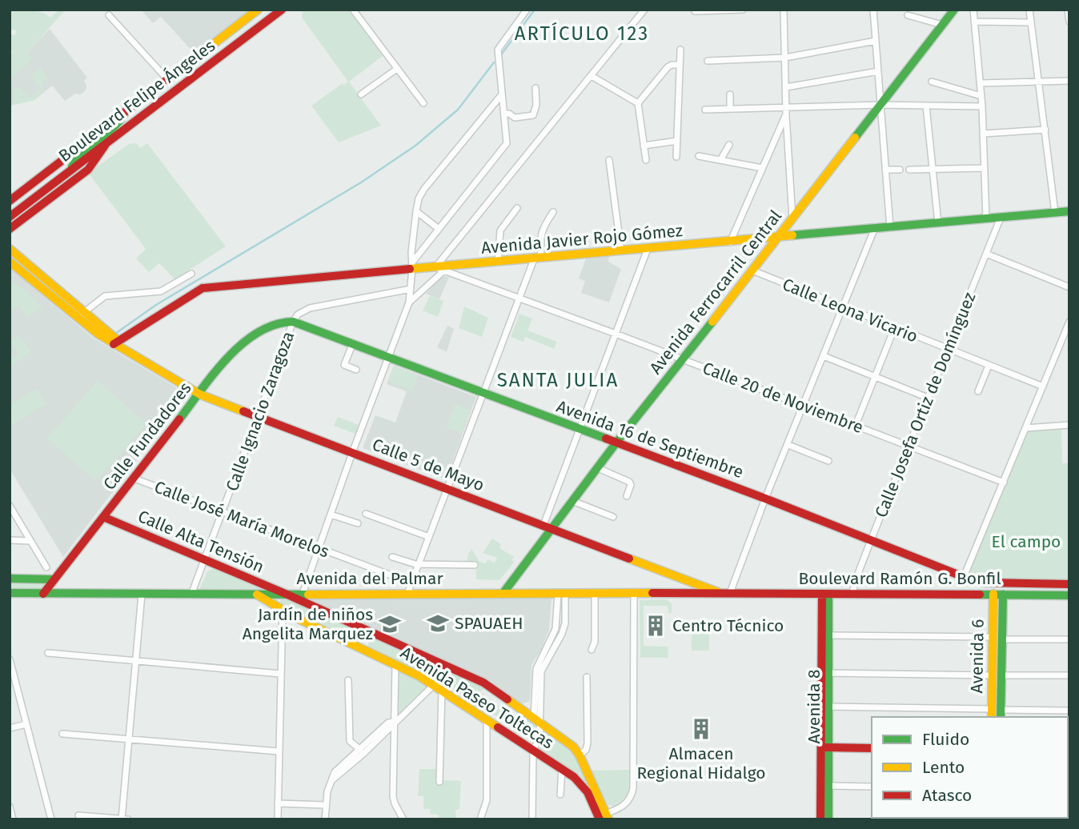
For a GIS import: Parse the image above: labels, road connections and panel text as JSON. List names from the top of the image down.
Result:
{
  "streets": {
    "street": [
      "Boulevard Felipe Ángeles",
      "Avenida Javier Rojo Gómez",
      "Avenida Ferrocarril Central",
      "Calle Leona Vicario",
      "Calle 20 de Noviembre",
      "Calle Josefa Ortiz de Domínguez",
      "Calle Ignacio Zaragoza",
      "Calle Fundadores",
      "Avenida 16 de Septiembre",
      "Calle 5 de Mayo",
      "Calle José María Morelos",
      "Calle Alta Tensión",
      "Avenida del Palmar",
      "Boulevard Ramón G. Bonfil",
      "Avenida 6",
      "Avenida Paseo Toltecas",
      "Avenida 8"
    ]
  },
  "crossings": [
    ["Avenida Javier Rojo Gómez", "Avenida Ferrocarril Central"],
    ["Avenida Javier Rojo Gómez", "Calle 20 de Noviembre"],
    ["Avenida Javier Rojo Gómez", "Calle Josefa Ortiz de Domínguez"],
    ["Avenida Javier Rojo Gómez", "Calle 5 de Mayo"],
    ["Avenida Ferrocarril Central", "Calle Leona Vicario"],
    ["Avenida Ferrocarril Central", "Calle 20 de Noviembre"],
    ["Avenida Ferrocarril Central", "Avenida 16 de Septiembre"],
    ["Avenida Ferrocarril Central", "Calle 5 de Mayo"],
    ["Avenida Ferrocarril Central", "Avenida del Palmar"],
    ["Calle Leona Vicario", "Calle Josefa Ortiz de Domínguez"],
    ["Calle 20 de Noviembre", "Calle Josefa Ortiz de Domínguez"],
    ["Calle Josefa Ortiz de Domínguez", "Avenida 16 de Septiembre"],
    ["Calle Josefa Ortiz de Domínguez", "Boulevard Ramón G. Bonfil"],
    ["Calle Ignacio Zaragoza", "Calle Fundadores"],
    ["Calle Ignacio Zaragoza", "Avenida 16 de Septiembre"],
    ["Calle Ignacio Zaragoza", "Calle 5 de Mayo"],
    ["Calle Ignacio Zaragoza", "Calle José María Morelos"],
    ["Calle Ignacio Zaragoza", "Calle Alta Tensión"],
    ["Calle Ignacio Zaragoza", "Avenida del Palmar"],
    ["Calle Fundadores", "Avenida 16 de Septiembre"],
    ["Calle Fundadores", "Calle 5 de Mayo"],
    ["Calle Fundadores", "Calle José María Morelos"],
    ["Calle Fundadores", "Calle Alta Tensión"],
    ["Calle Fundadores", "Avenida del Palmar"],
    ["Avenida 16 de Septiembre", "Boulevard Ramón G. Bonfil"],
    ["Calle 5 de Mayo", "Avenida del Palmar"],
    ["Calle Alta Tensión", "Avenida del Palmar"],
    ["Calle Alta Tensión", "Avenida Paseo Toltecas"],
    ["Avenida del Palmar", "Boulevard Ramón G. Bonfil"],
    ["Avenida del Palmar", "Avenida Paseo Toltecas"],
    ["Boulevard Ramón G. Bonfil", "Avenida 6"],
    ["Boulevard Ramón G. Bonfil", "Avenida 8"]
  ],
  "districts": ["ARTÍCULO 123", "SANTA JULIA"],
  "parks": ["El campo"],
  "places": {
    "school or university": ["SPAUAEH", "Jardín de niños Angelita Marquez"],
    "building": ["Centro Técnico", "Almacen Regional Hidalgo"]
  },
  "legend": ["Fluido", "Lento", "Atasco"]
}
